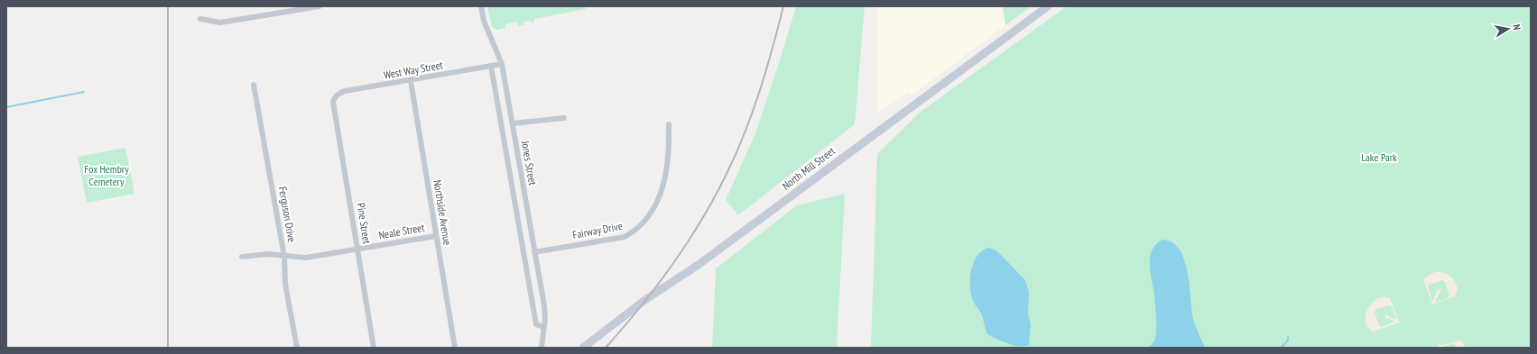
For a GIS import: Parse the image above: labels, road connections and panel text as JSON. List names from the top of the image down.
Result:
{
  "streets": {
    "main road": ["North Mill Street"],
    "street": [
      "West Way Street",
      "Jones Street",
      "Northside Avenue",
      "Ferguson Drive",
      "Pine Street",
      "Fairway Drive",
      "Neale Street"
    ]
  },
  "crossings": [
    ["West Way Street", "Jones Street"],
    ["West Way Street", "Northside Avenue"],
    ["West Way Street", "Pine Street"],
    ["Jones Street", "Fairway Drive"],
    ["Northside Avenue", "Neale Street"],
    ["Ferguson Drive", "Neale Street"],
    ["Pine Street", "Neale Street"]
  ],
  "parks": ["Lake Park", "Fox Hembry Cemetery"],
  "north": "right"
}
